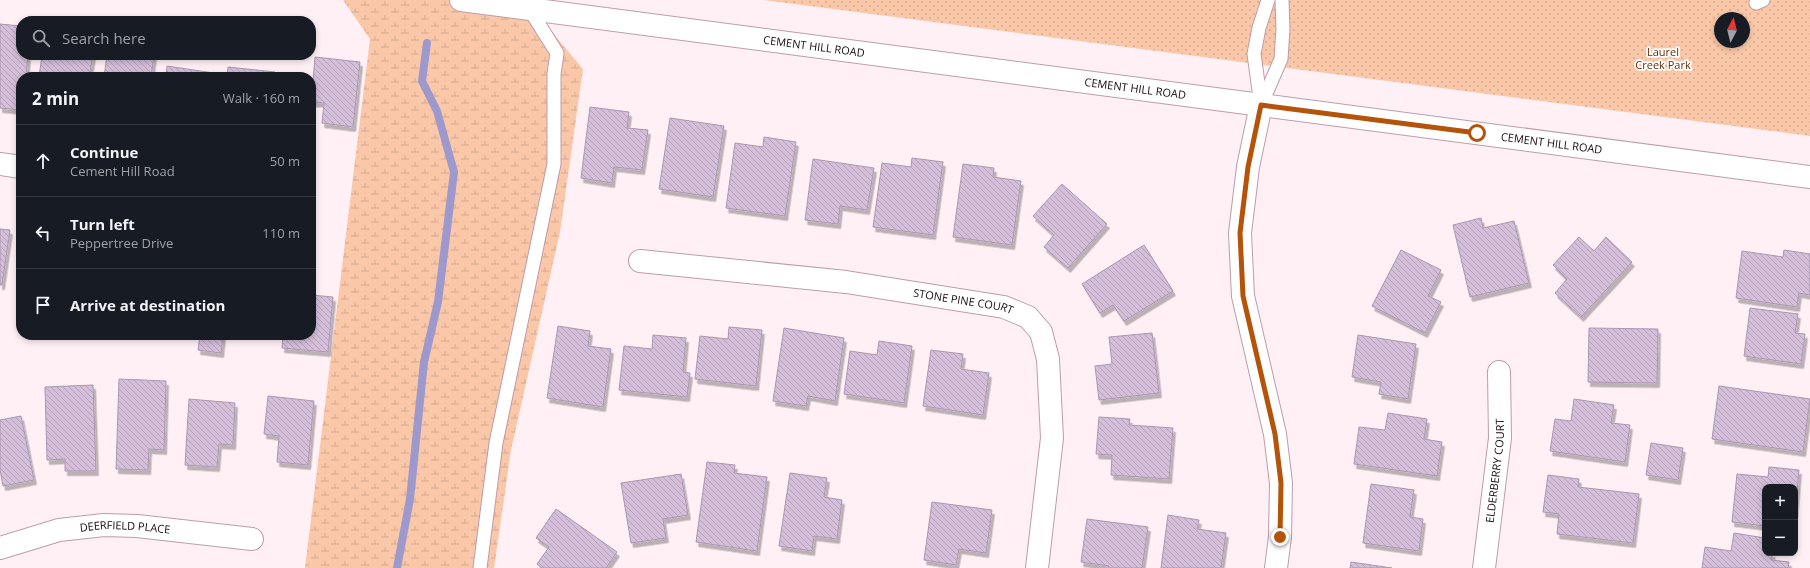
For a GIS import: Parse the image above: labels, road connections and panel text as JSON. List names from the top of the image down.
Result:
{
  "streets": {
    "street": [
      "CEMENT HILL ROAD",
      "STONE PINE COURT",
      "ELDERBERRY COURT",
      "DEERFIELD PLACE"
    ]
  },
  "parks": ["Laurel Creek Park"],
  "north": "top",
  "page": {
    "search": "Search here",
    "heading": ["2 min", "Walk · 160 m"],
    "list": [
      ["Continue", "Cement Hill Road", "50 m"],
      ["Turn left", "Peppertree Drive", "110 m"],
      "Arrive at destination"
    ],
    "map_buttons": ["+", "−"]
  }
}
